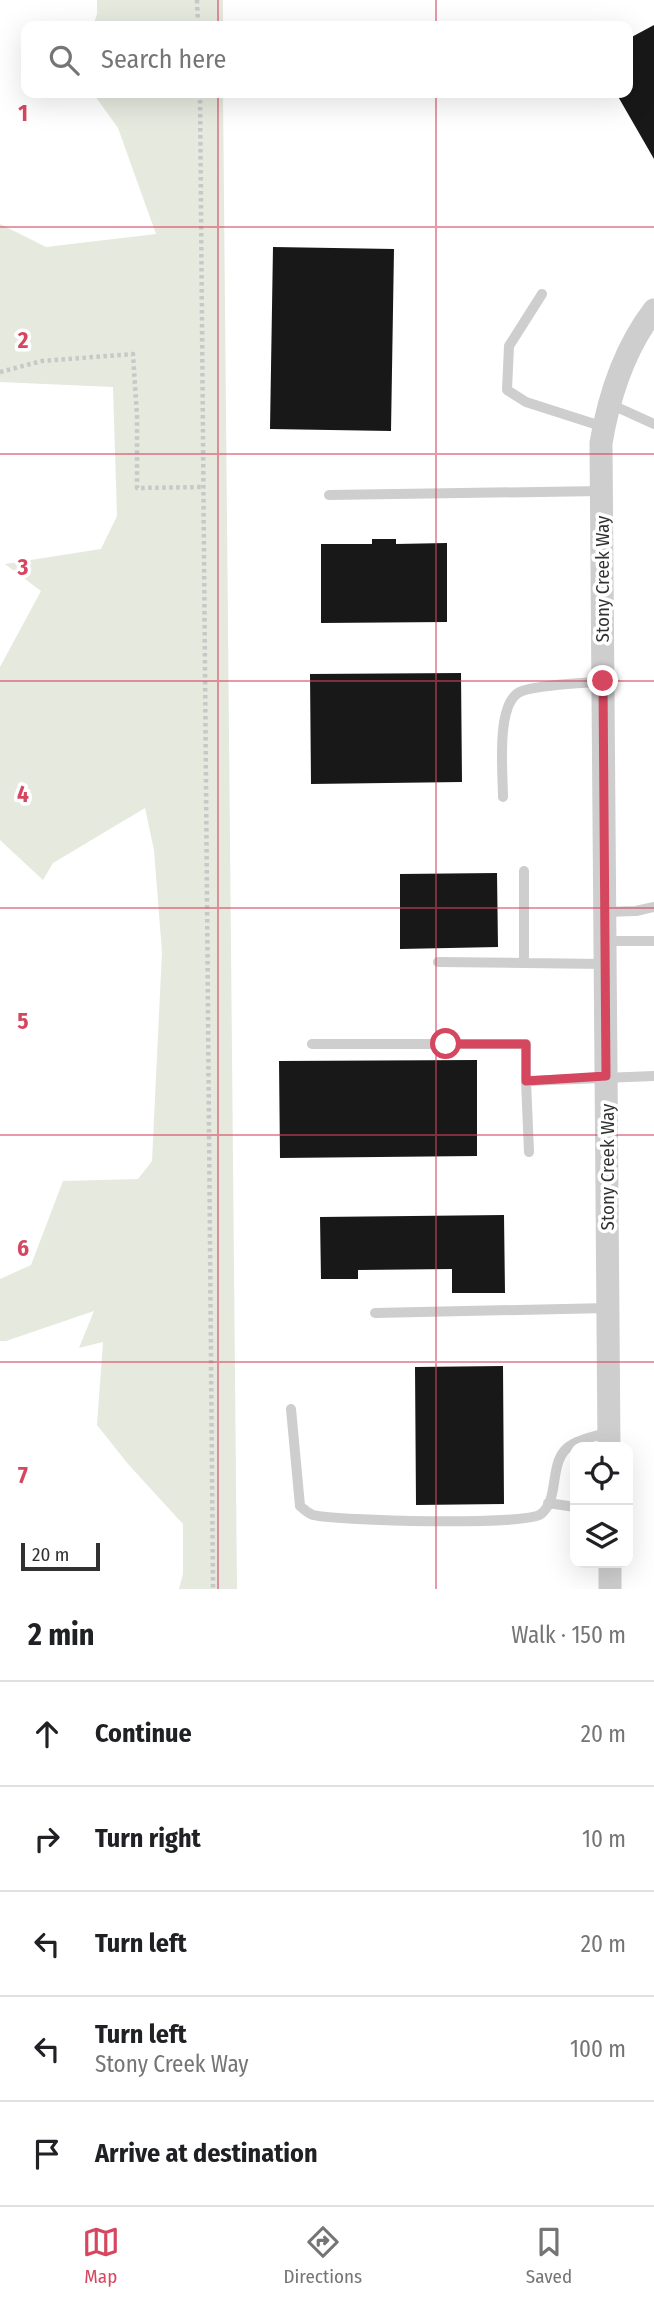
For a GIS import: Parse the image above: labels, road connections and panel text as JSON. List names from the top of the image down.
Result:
{
  "streets": {
    "street": ["Stony Creek Way"]
  },
  "scale_bar": "20 m",
  "page": {
    "search": "Search here",
    "scale": "20 m",
    "heading": ["2 min", "Walk · 150 m"],
    "list": [
      ["Continue", "20 m"],
      ["Turn right", "10 m"],
      ["Turn left", "20 m"],
      ["Turn left", "Stony Creek Way", "100 m"],
      "Arrive at destination"
    ],
    "nav": ["Map", "Directions", "Saved"]
  },
  "grid": {
    "rows": [
      "1",
      "2",
      "3",
      "4",
      "5",
      "6",
      "7"
    ]
  }
}
